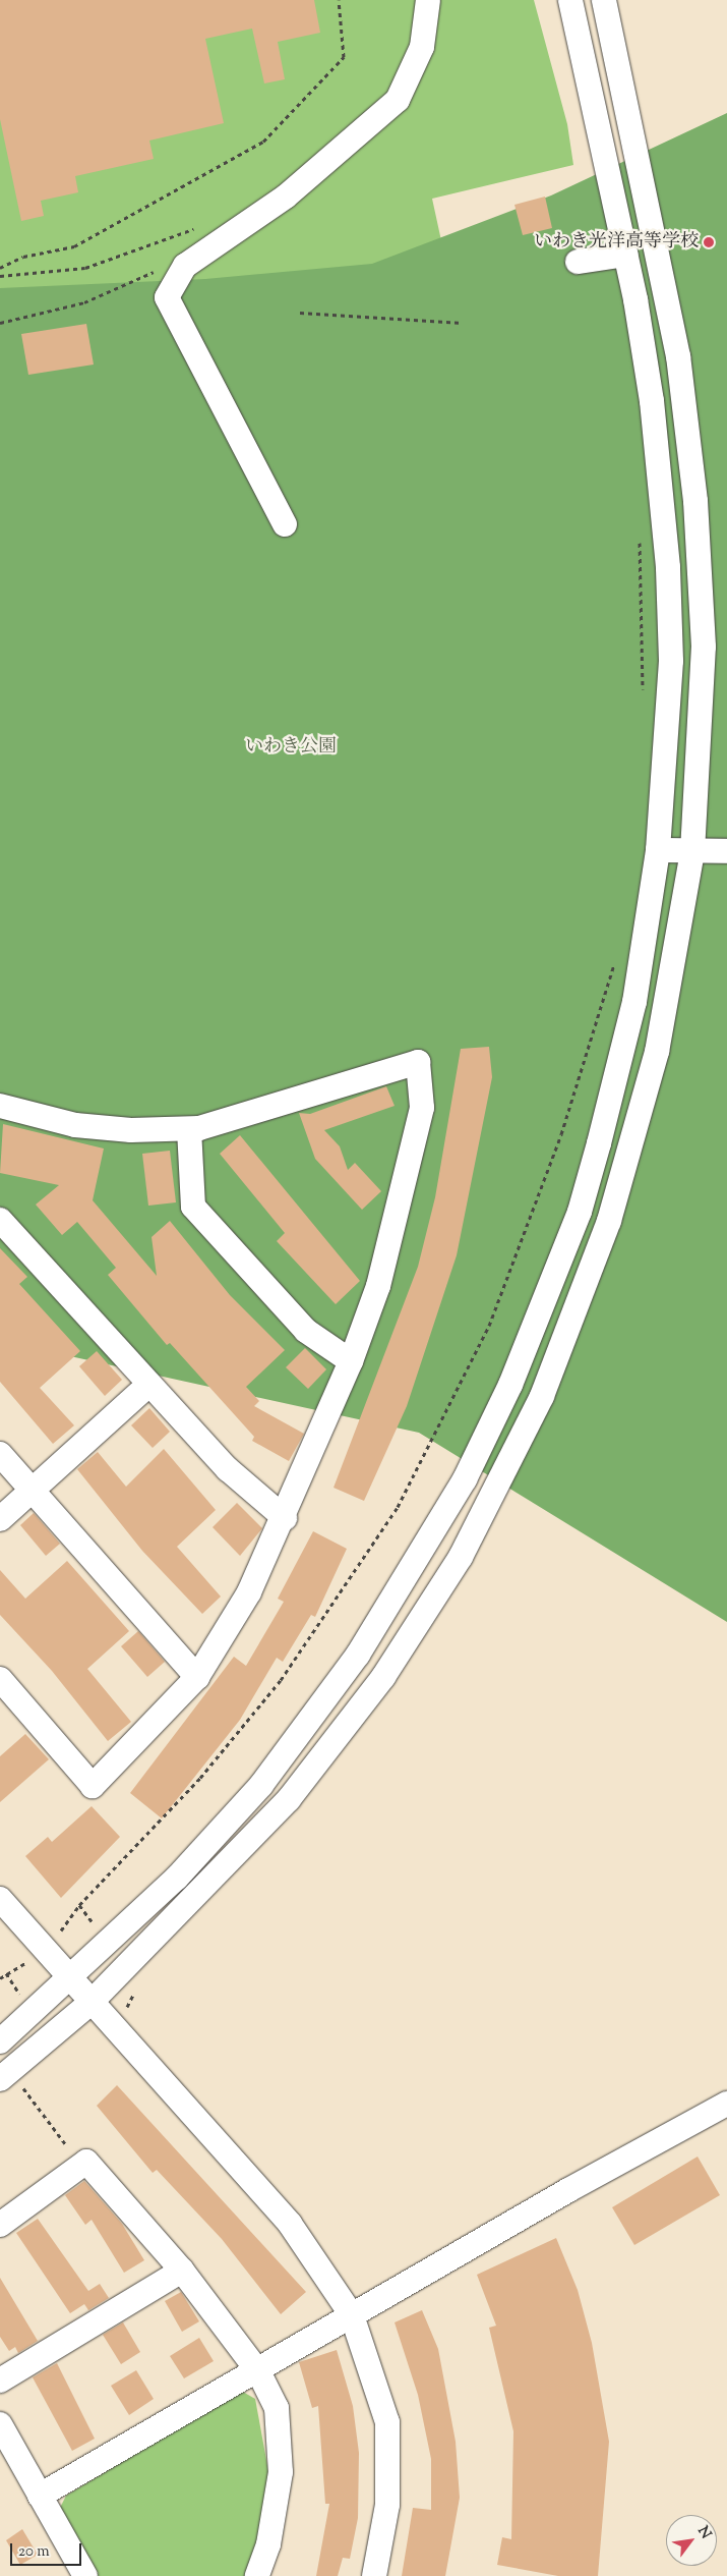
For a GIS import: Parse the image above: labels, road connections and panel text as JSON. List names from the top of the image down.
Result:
{
  "parks": ["いわき公園"],
  "places": ["いわき光洋高等学校"],
  "scale_bar": "20 m",
  "north": "top right"
}
